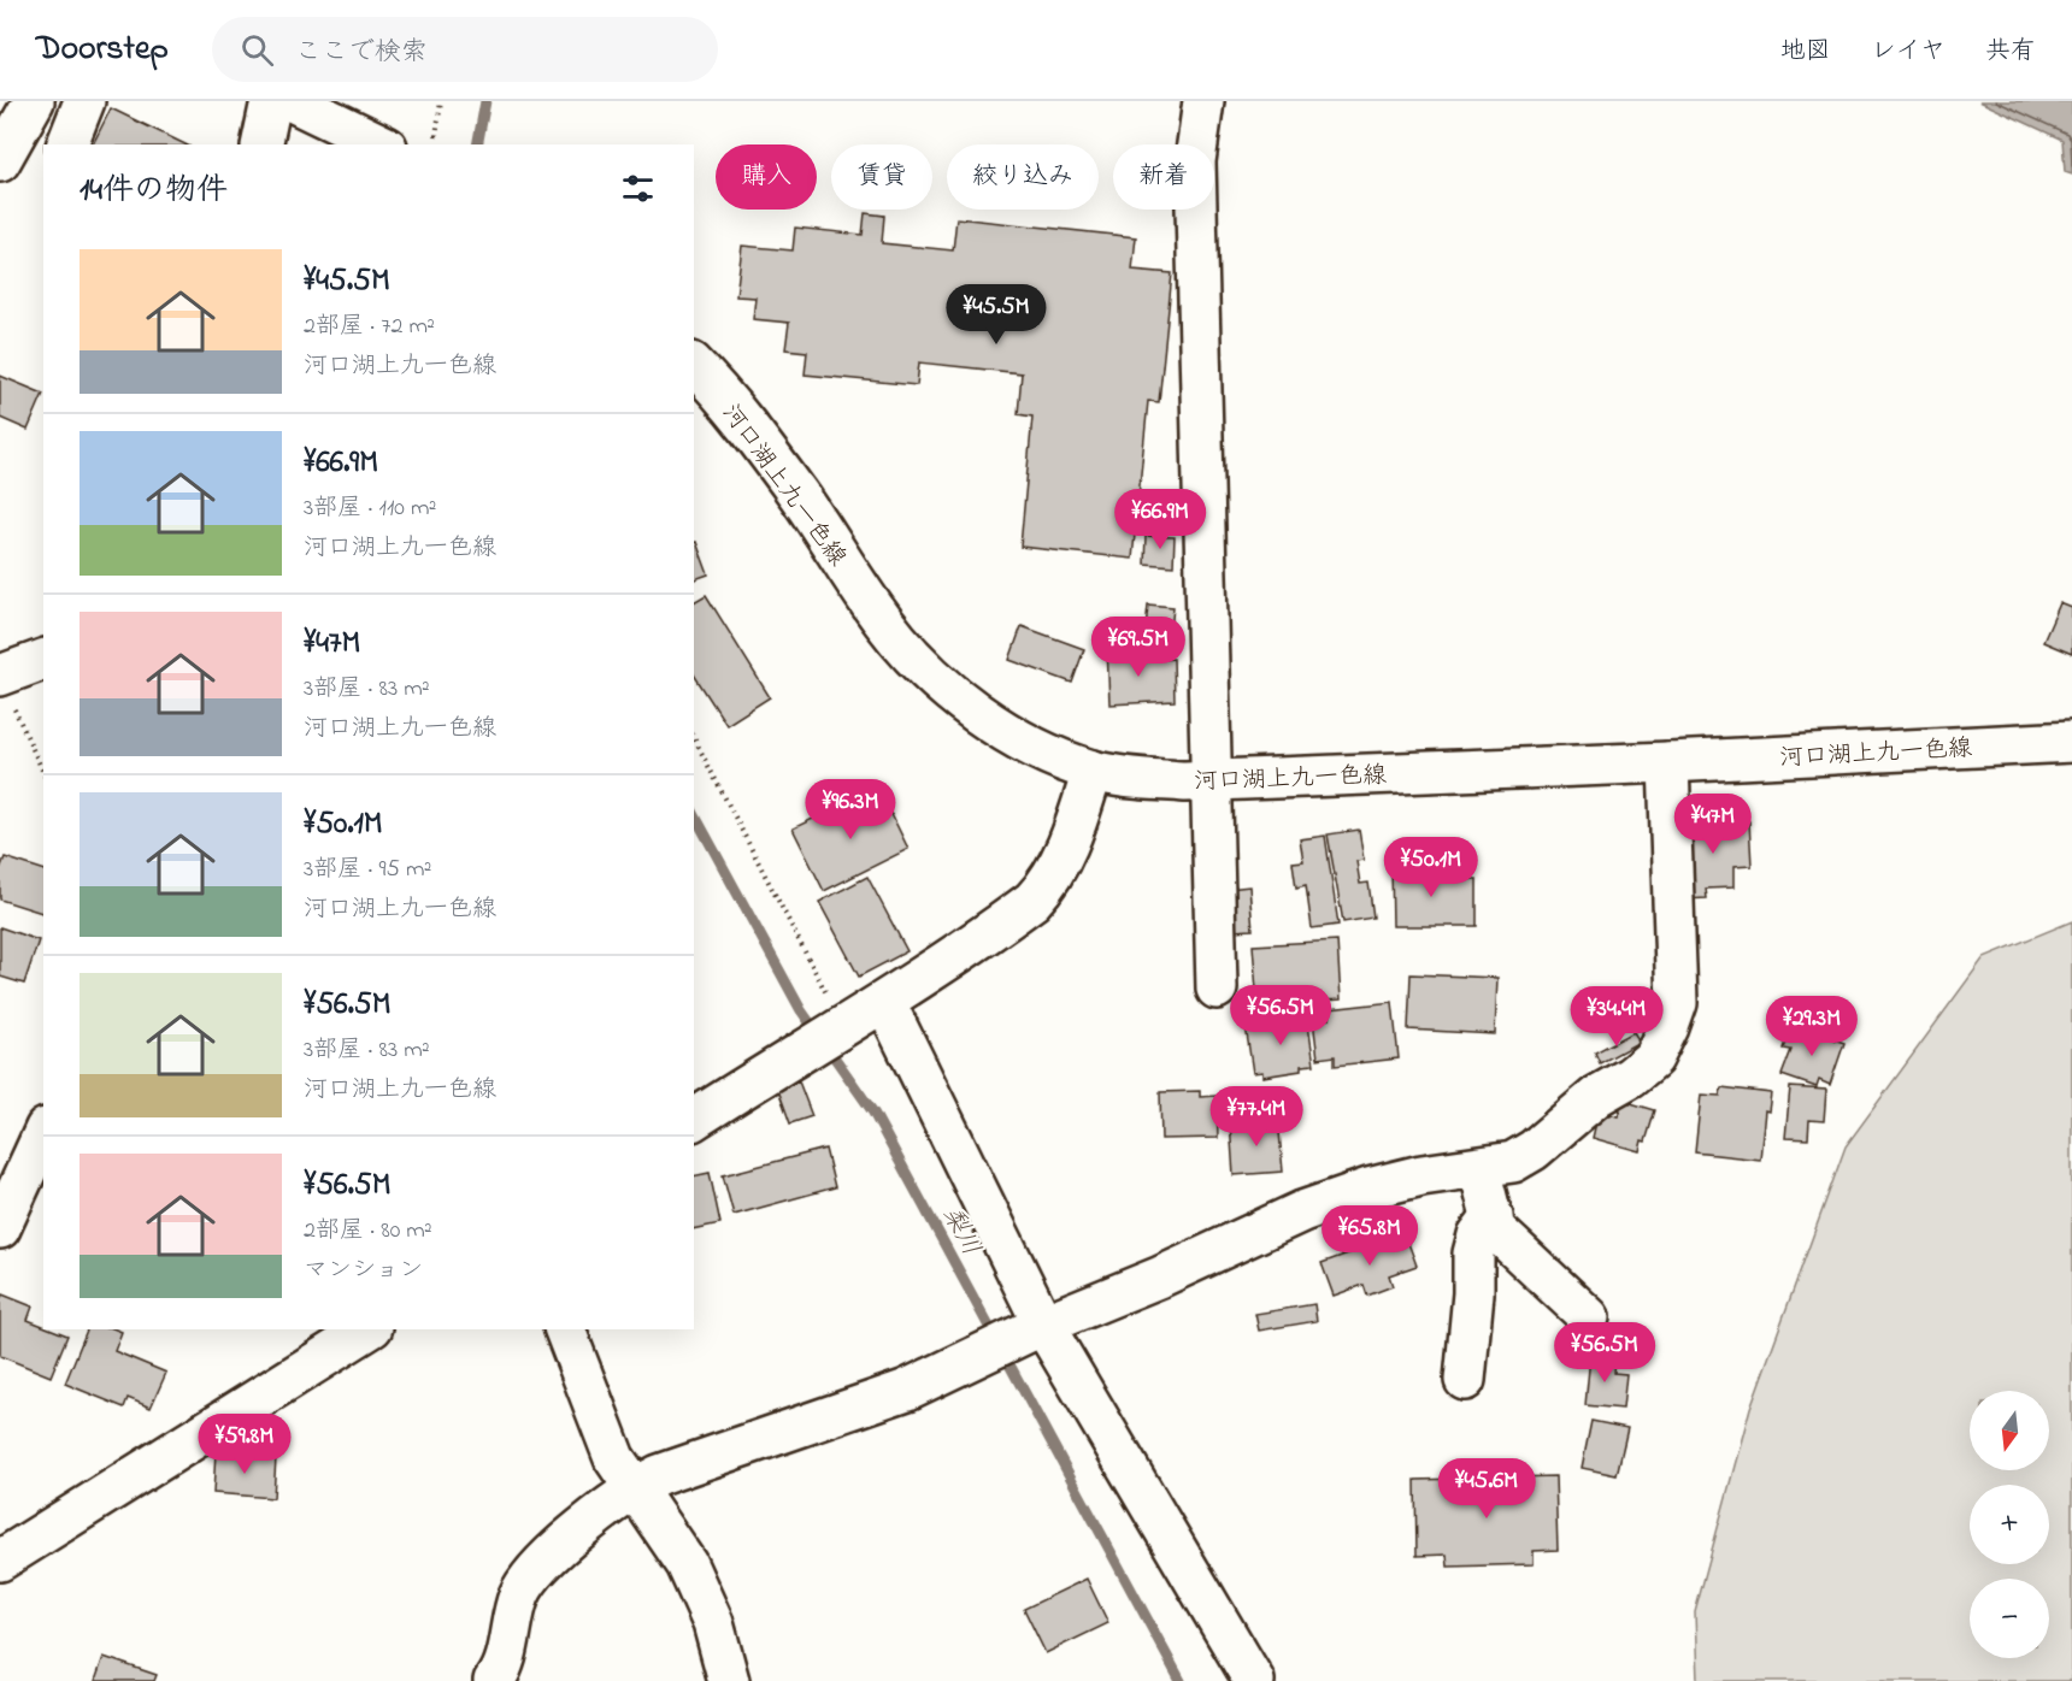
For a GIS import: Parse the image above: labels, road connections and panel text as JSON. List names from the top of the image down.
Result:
{
  "streets": {
    "street": ["河口湖上九一色線"]
  },
  "water": ["梨川"],
  "north": "bottom",
  "page": {
    "header": "Doorstep",
    "search": "ここで検索",
    "nav": ["地図", "レイヤ", "共有"],
    "chip": [
      "購入",
      "賃貸",
      "絞り込み",
      "新着"
    ],
    "heading": "14件の物件",
    "list": [
      {
        "name": "¥45.5M",
        "note": "2部屋 · 72 m² · 河口湖上九一色線"
      },
      {
        "name": "¥66.9M",
        "note": "3部屋 · 110 m² · 河口湖上九一色線"
      },
      {
        "name": "¥47M",
        "note": "3部屋 · 83 m² · 河口湖上九一色線"
      },
      {
        "name": "¥50.1M",
        "note": "3部屋 · 95 m² · 河口湖上九一色線"
      },
      {
        "name": "¥56.5M",
        "note": "3部屋 · 83 m² · 河口湖上九一色線"
      },
      {
        "name": "¥56.5M",
        "note": "2部屋 · 80 m² · マンション"
      }
    ],
    "price": [
      "¥45.5M",
      "¥66.9M",
      "¥69.5M",
      "¥96.3M",
      "¥47M",
      "¥50.1M",
      "¥56.5M",
      "¥34.4M",
      "¥29.3M",
      "¥77.4M",
      "¥65.8M",
      "¥56.5M",
      "¥59.8M",
      "¥45.6M"
    ],
    "map_buttons": ["+", "−"]
  }
}
